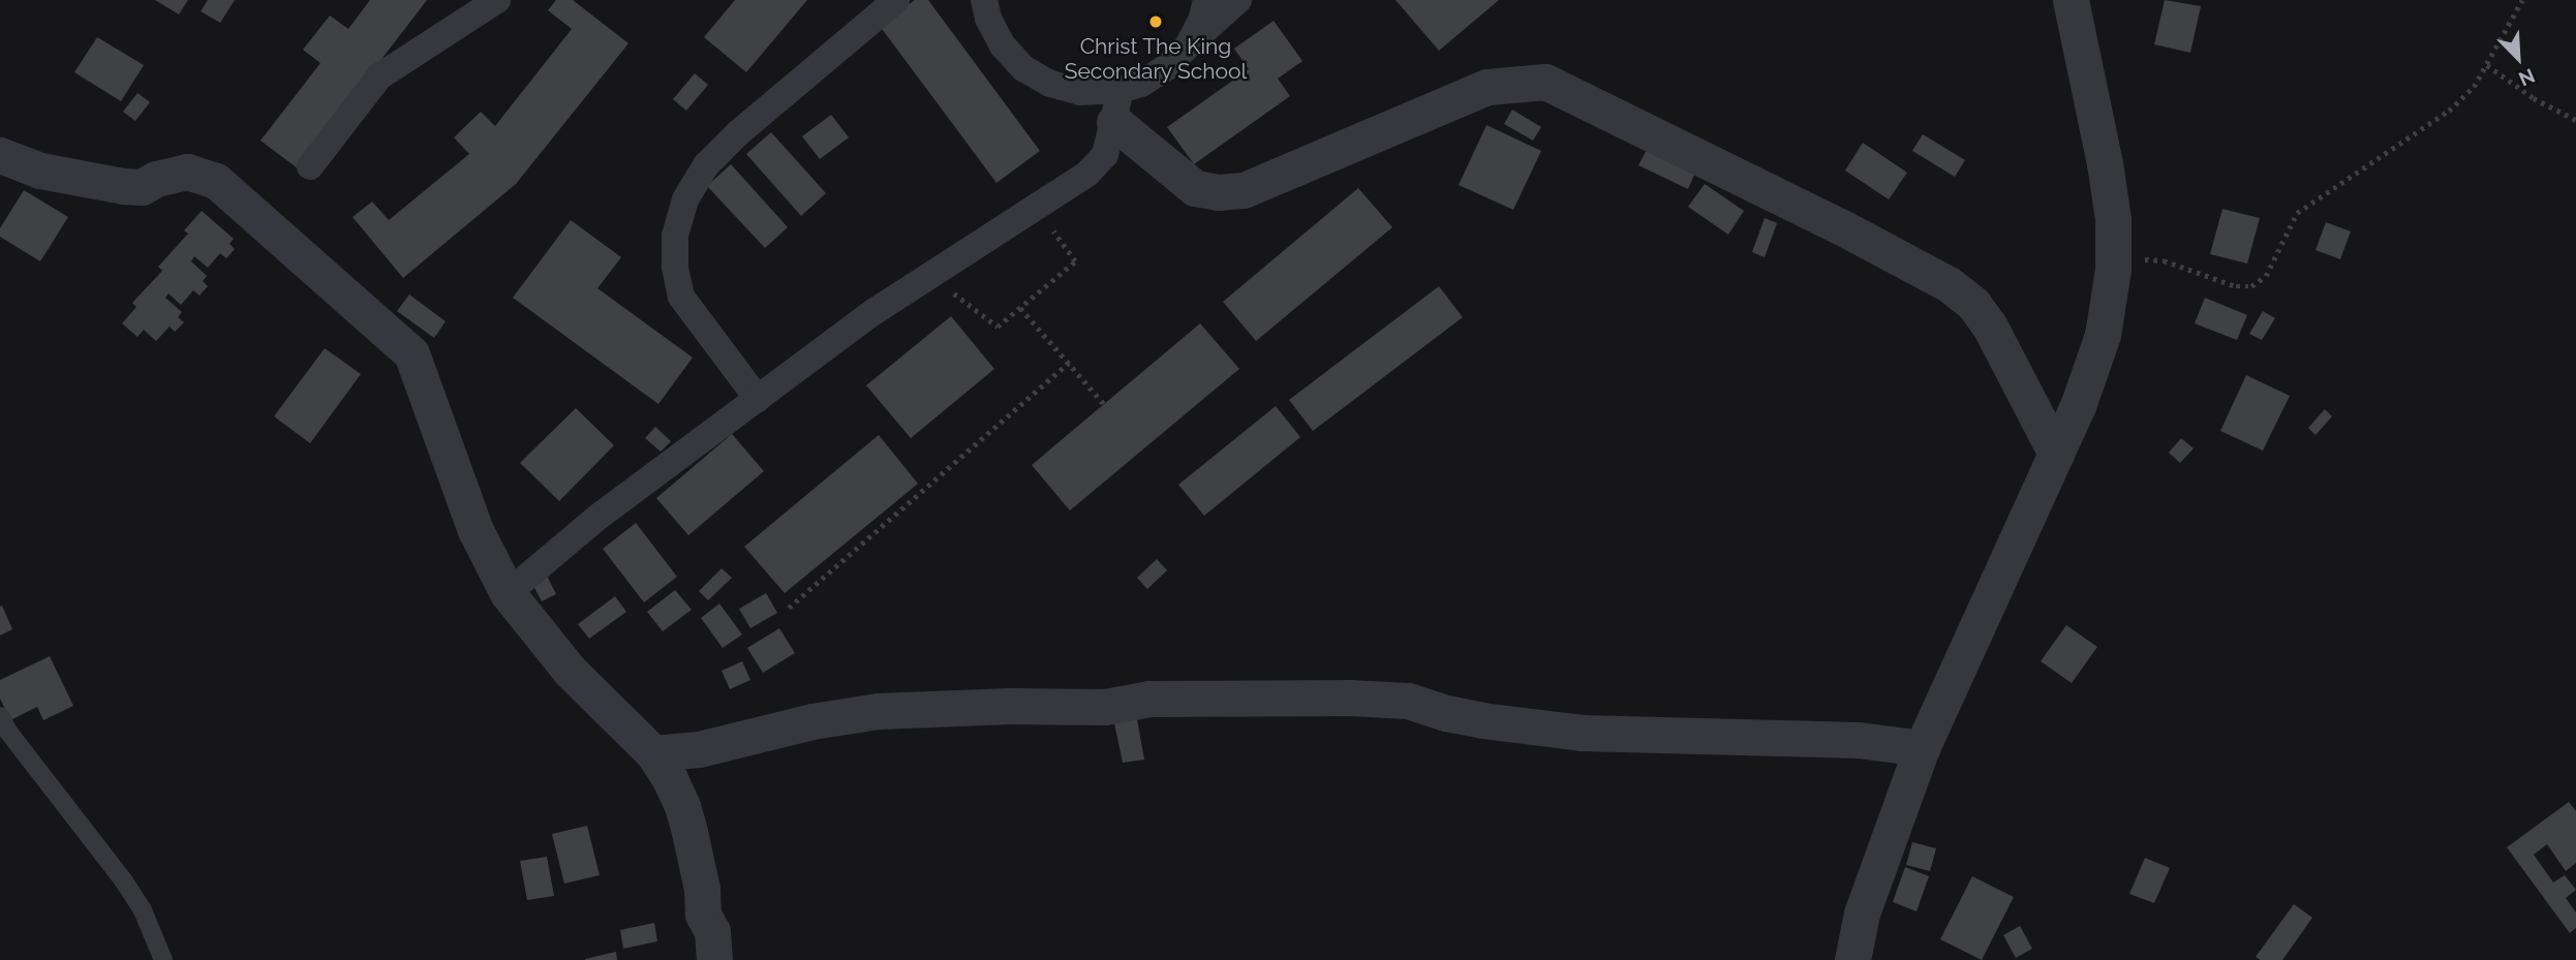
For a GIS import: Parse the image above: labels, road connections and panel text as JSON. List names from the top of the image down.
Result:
{
  "places": ["Christ The King Secondary School"],
  "north": "bottom right"
}
